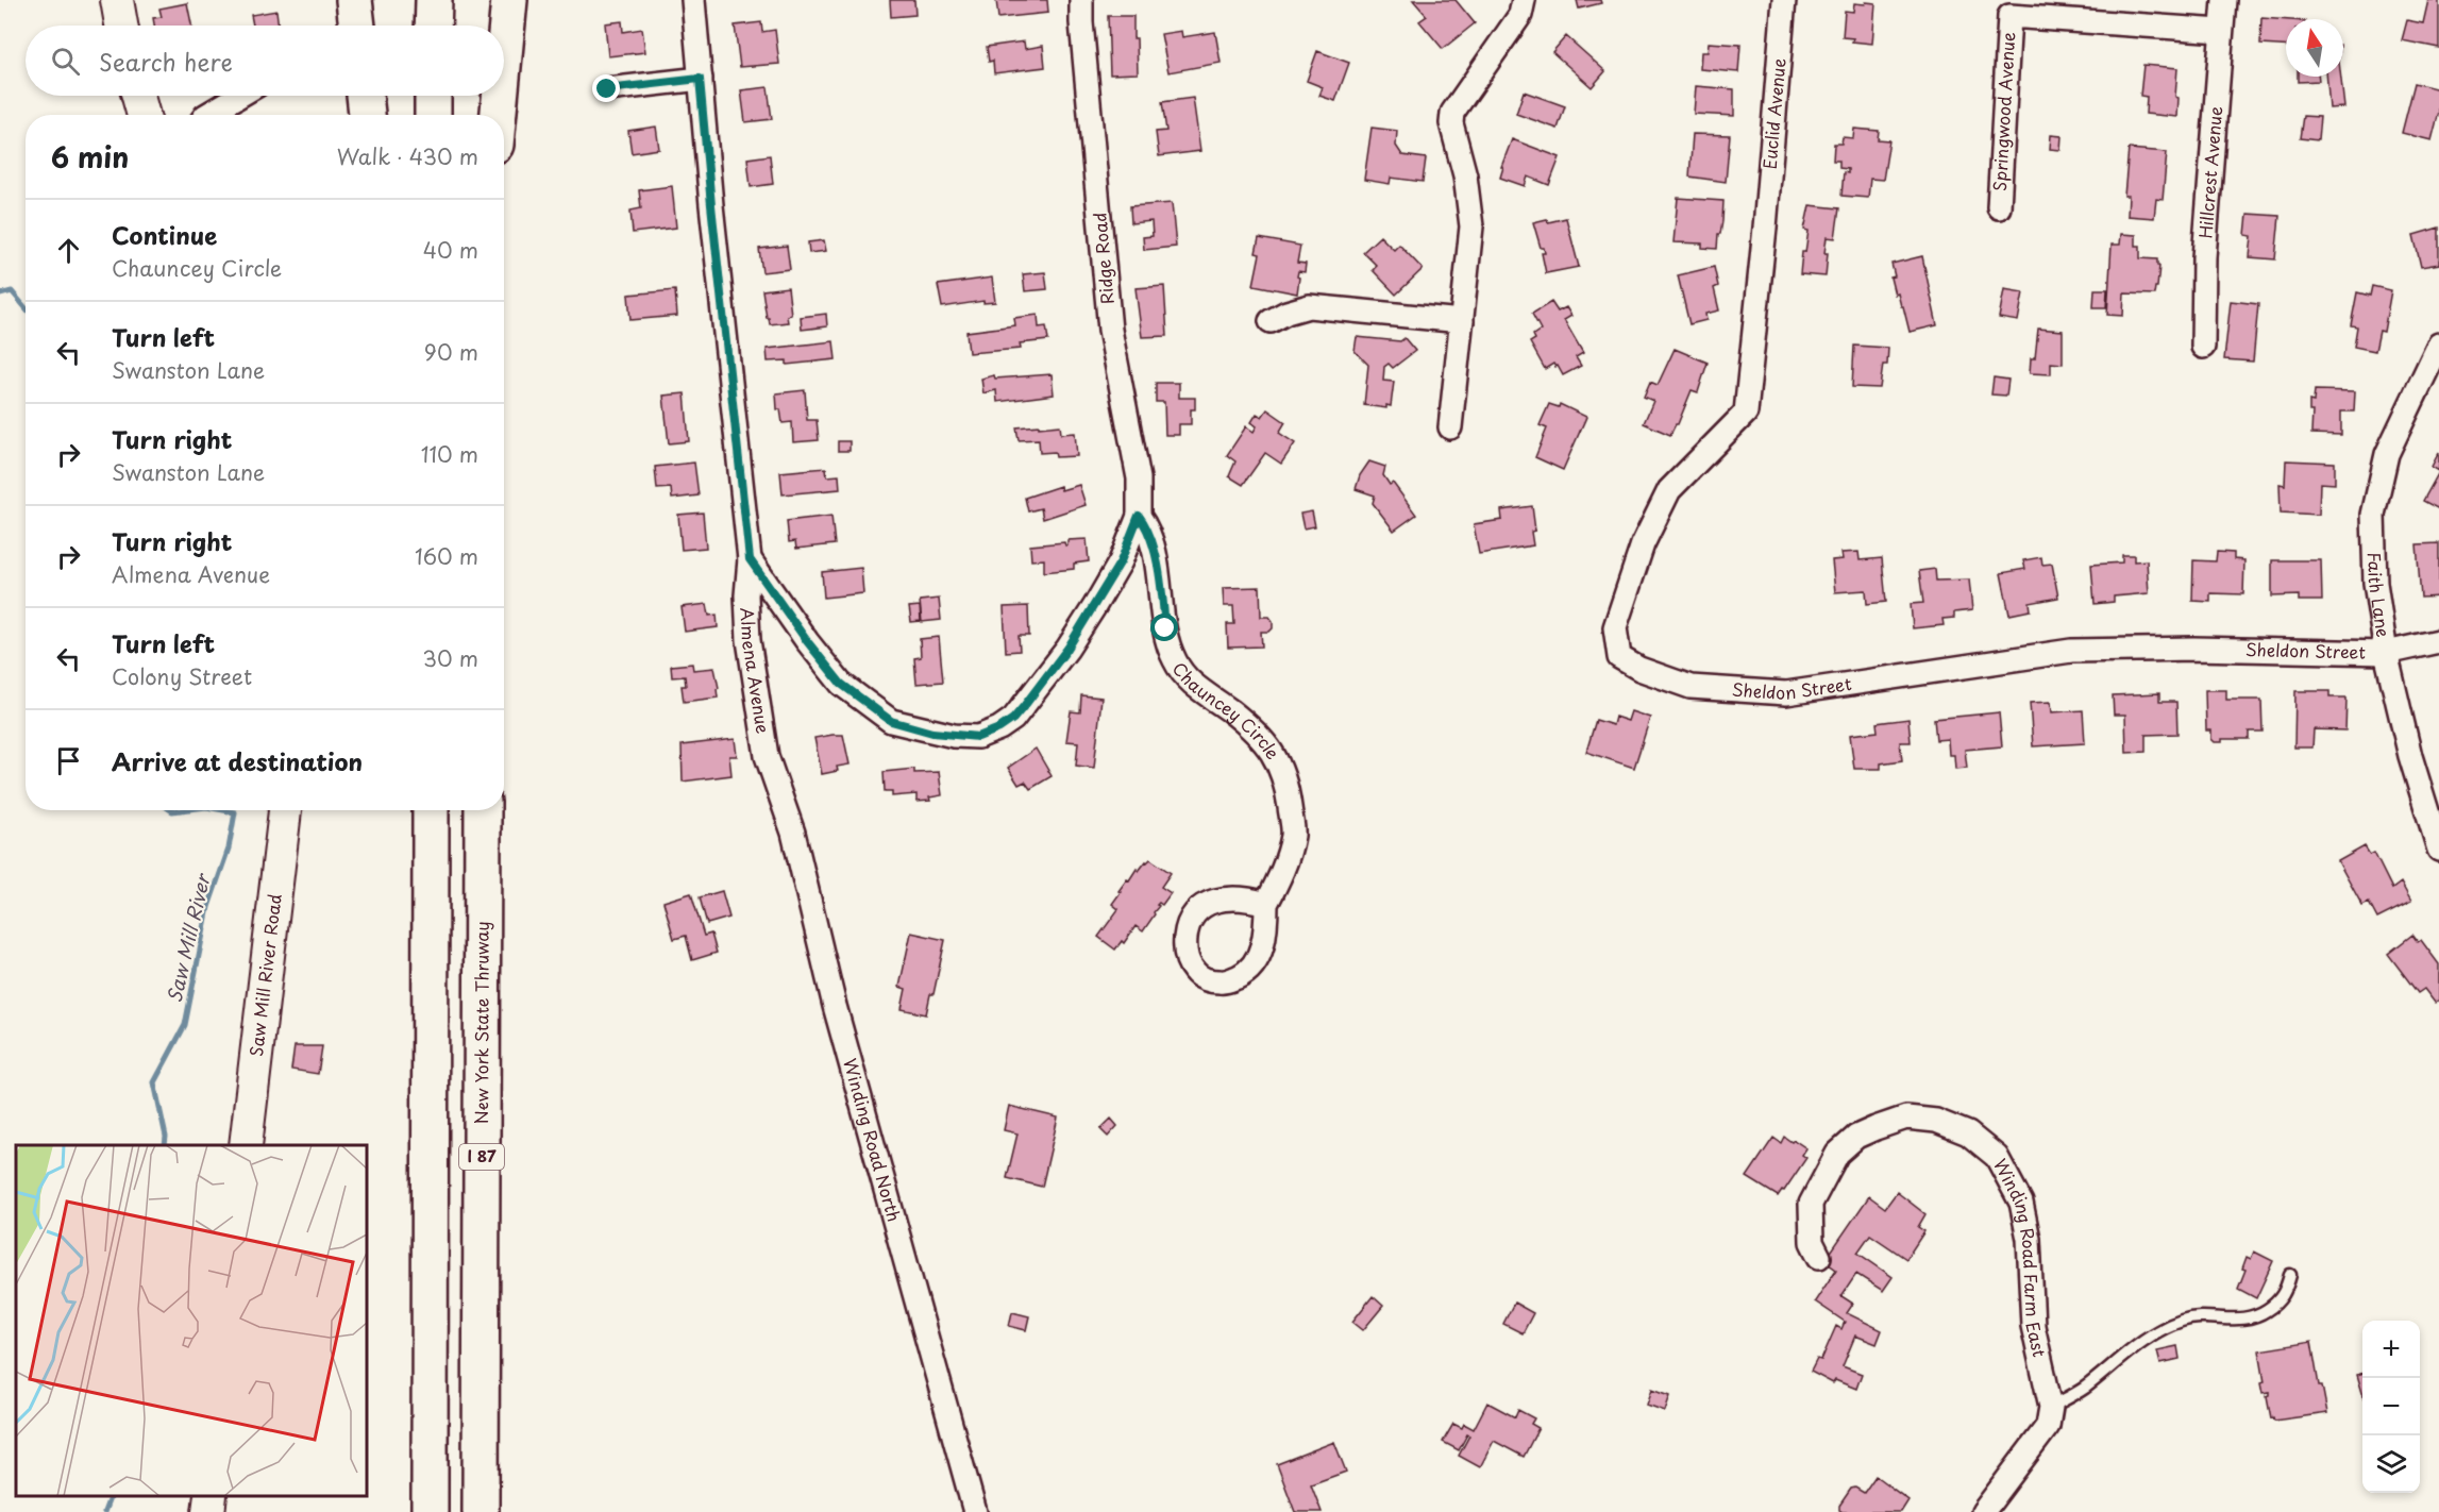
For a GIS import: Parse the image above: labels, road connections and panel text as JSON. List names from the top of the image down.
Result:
{
  "streets": {
    "highway": ["New York State Thruway", "I 87"],
    "main road": ["Saw Mill River Road"],
    "street": [
      "Springwood Avenue",
      "Euclid Avenue",
      "Hillcrest Avenue",
      "Ridge Road",
      "Faith Lane",
      "Sheldon Street",
      "Almena Avenue",
      "Chauncey Circle",
      "Winding Road North",
      "Winding Road Farm East"
    ]
  },
  "crossings": [
    ["Springwood Avenue", "Hillcrest Avenue"],
    ["Euclid Avenue", "Sheldon Street"],
    ["Ridge Road", "Chauncey Circle"],
    ["Faith Lane", "Sheldon Street"],
    ["Almena Avenue", "Winding Road North"]
  ],
  "water": ["Saw Mill River"],
  "north": "top",
  "page": {
    "search": "Search here",
    "heading": ["6 min", "Walk · 430 m"],
    "list": [
      ["Continue", "Chauncey Circle", "40 m"],
      ["Turn left", "Swanston Lane", "90 m"],
      ["Turn right", "Swanston Lane", "110 m"],
      ["Turn right", "Almena Avenue", "160 m"],
      ["Turn left", "Colony Street", "30 m"],
      "Arrive at destination"
    ],
    "map_buttons": ["+", "−"]
  }
}
